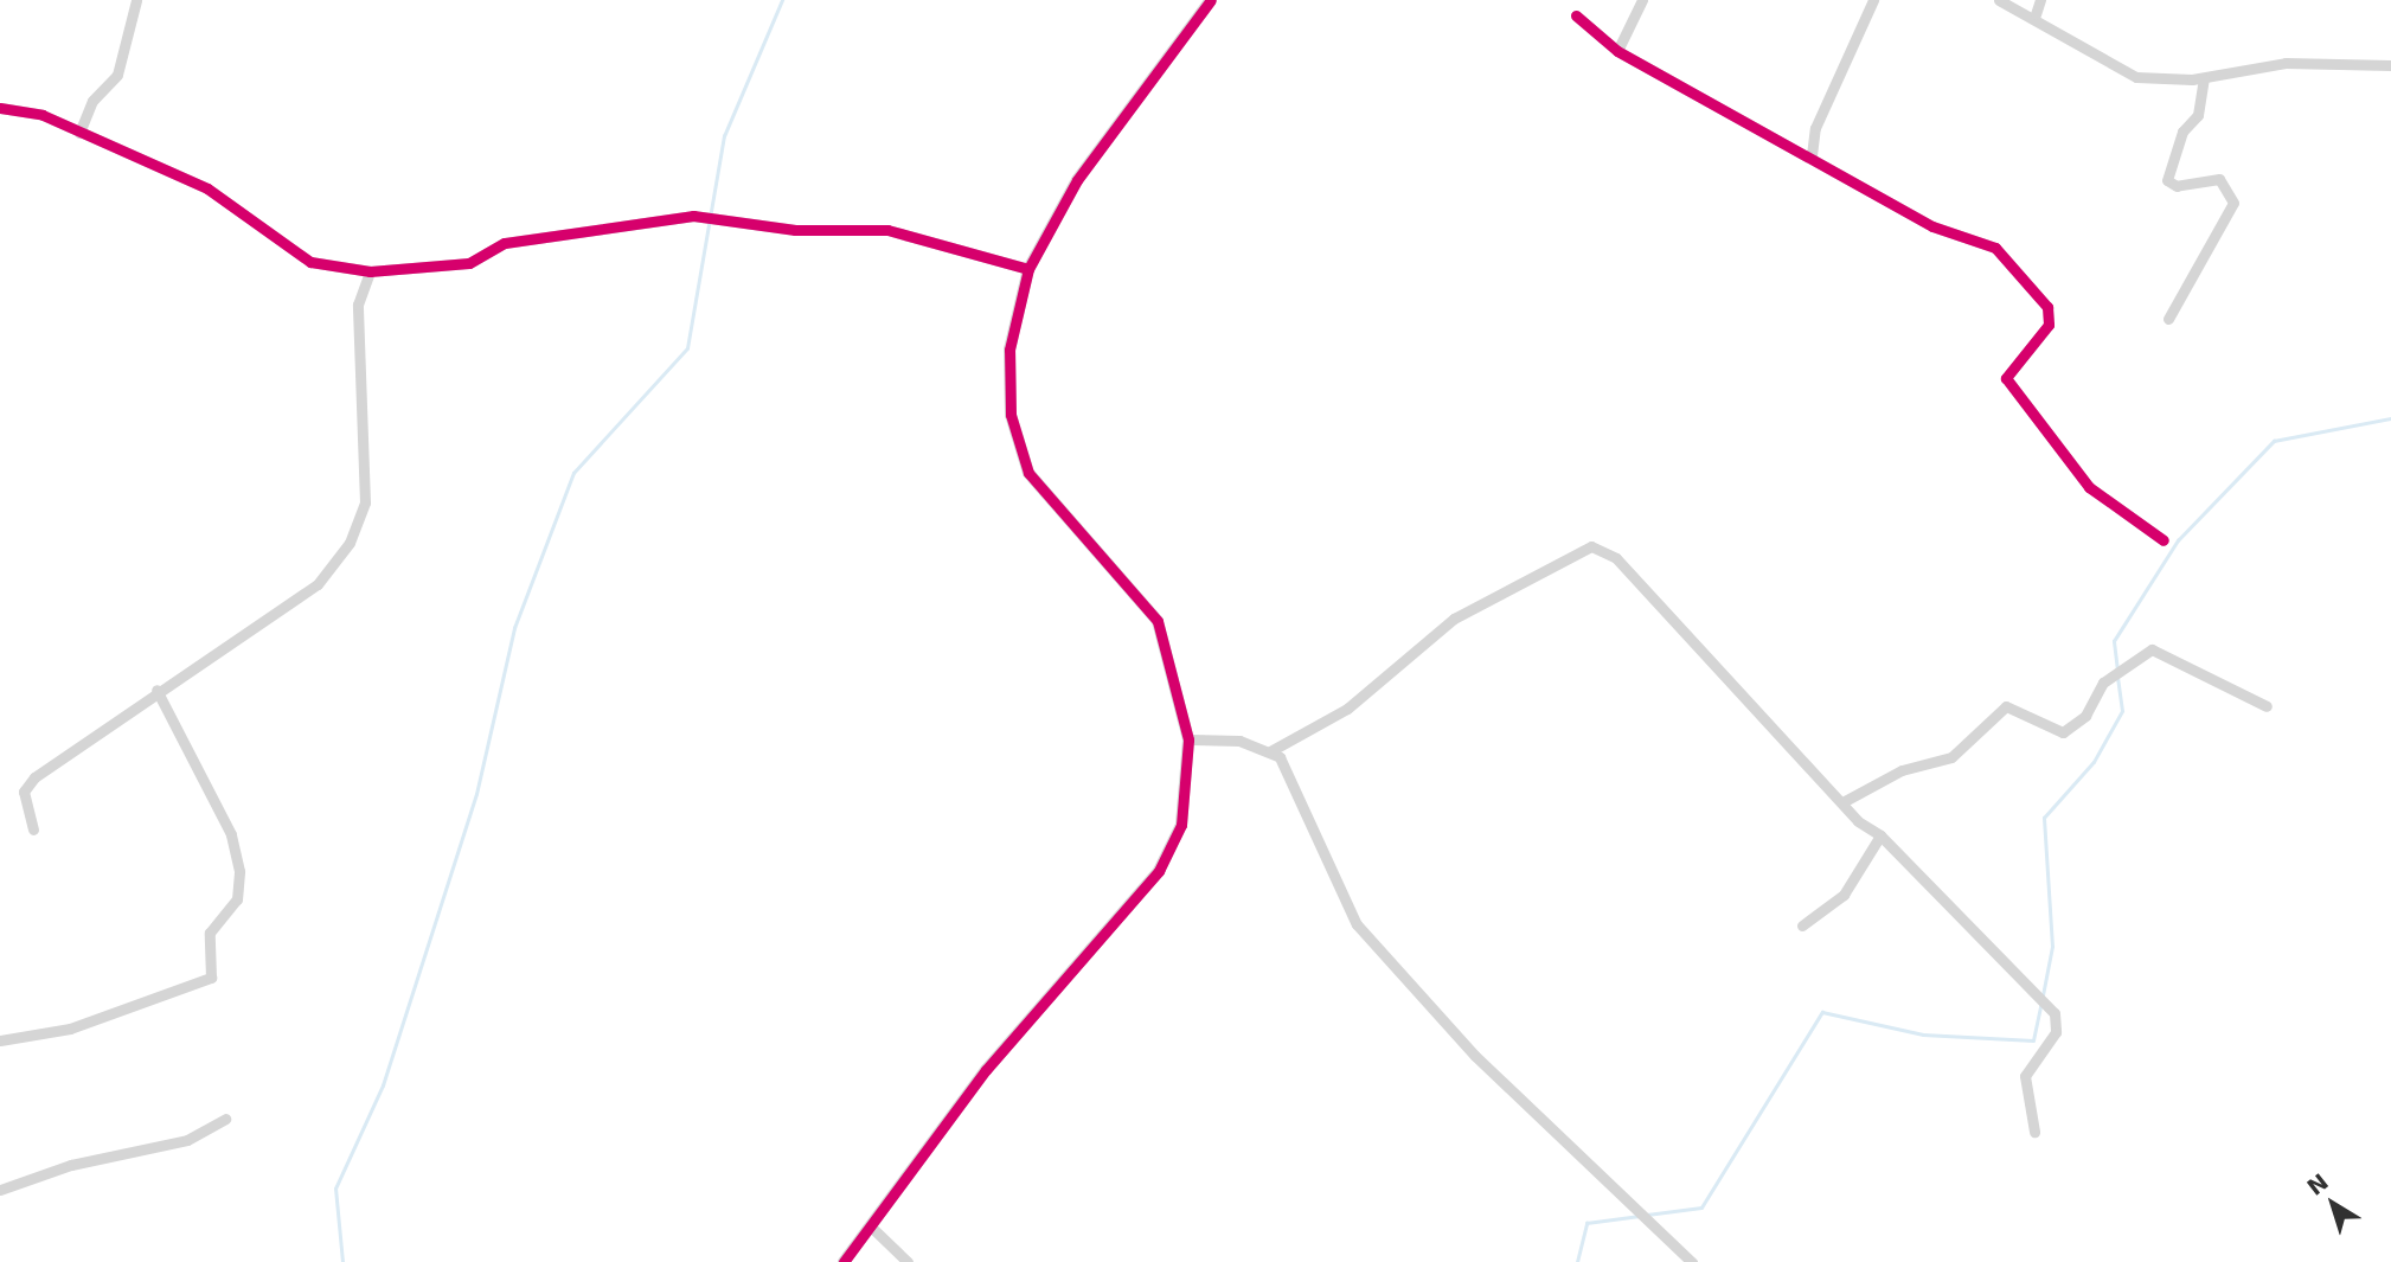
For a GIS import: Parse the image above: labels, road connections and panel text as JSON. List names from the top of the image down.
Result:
{
  "north": "top left"
}
